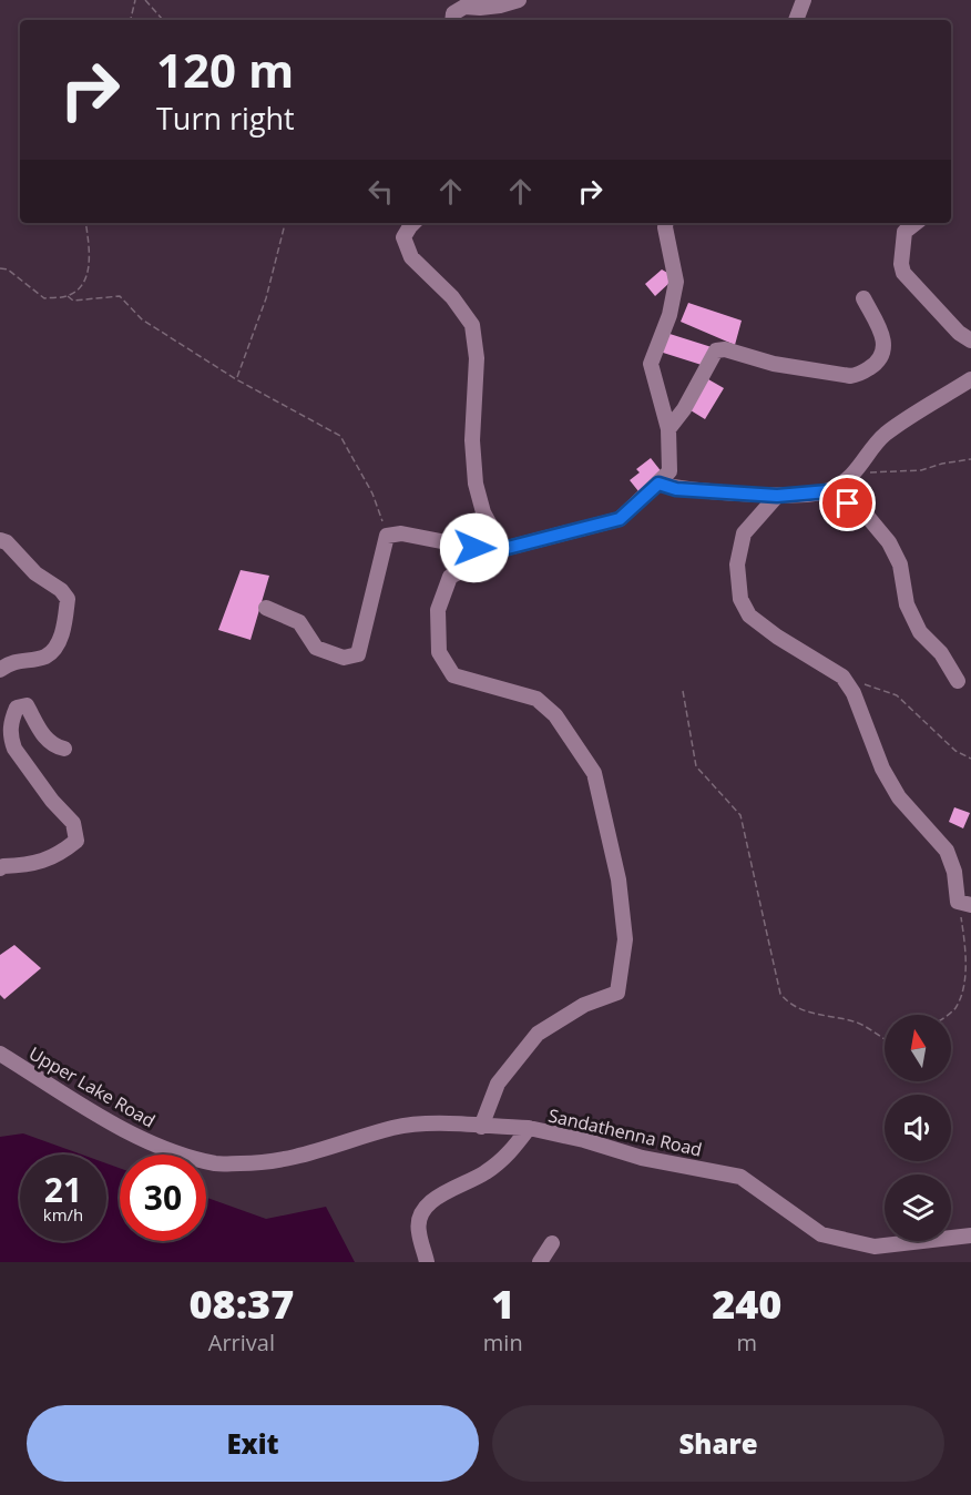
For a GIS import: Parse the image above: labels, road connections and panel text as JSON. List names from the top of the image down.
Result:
{
  "streets": {
    "street": ["Upper Lake Road", "Sandathenna Road"]
  },
  "crossings": [
    ["Upper Lake Road", "Sandathenna Road"]
  ],
  "north": "top",
  "page": {
    "turn": ["120 m", "Turn right"],
    "speed": "21 km/h",
    "limit": "30",
    "eta": [
      "08:37",
      "Arrival",
      "1",
      "min",
      "240",
      "m"
    ],
    "buttons": ["Exit", "Share"]
  }
}
